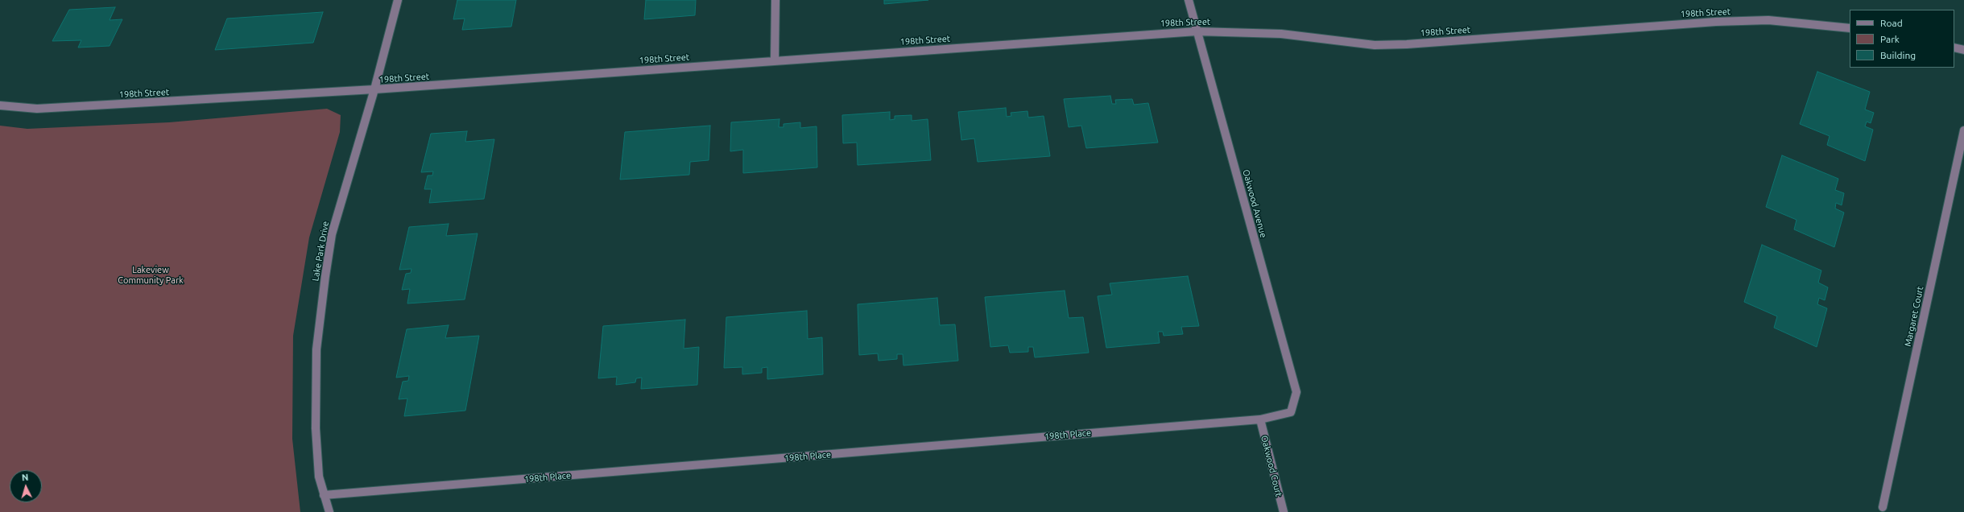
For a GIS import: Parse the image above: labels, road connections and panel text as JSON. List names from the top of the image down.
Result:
{
  "streets": {
    "street": [
      "198th Street",
      "Oakwood Avenue",
      "Lake Park Drive",
      "Margaret Court",
      "198th Place",
      "Oakwood Court"
    ]
  },
  "crossings": [
    ["198th Street", "Oakwood Avenue"],
    ["198th Street", "Lake Park Drive"],
    ["Oakwood Avenue", "198th Place"],
    ["Lake Park Drive", "198th Place"],
    ["198th Place", "Oakwood Court"]
  ],
  "parks": ["Lakeview Community Park"],
  "legend": ["Road", "Park", "Building"],
  "north": "top"
}
